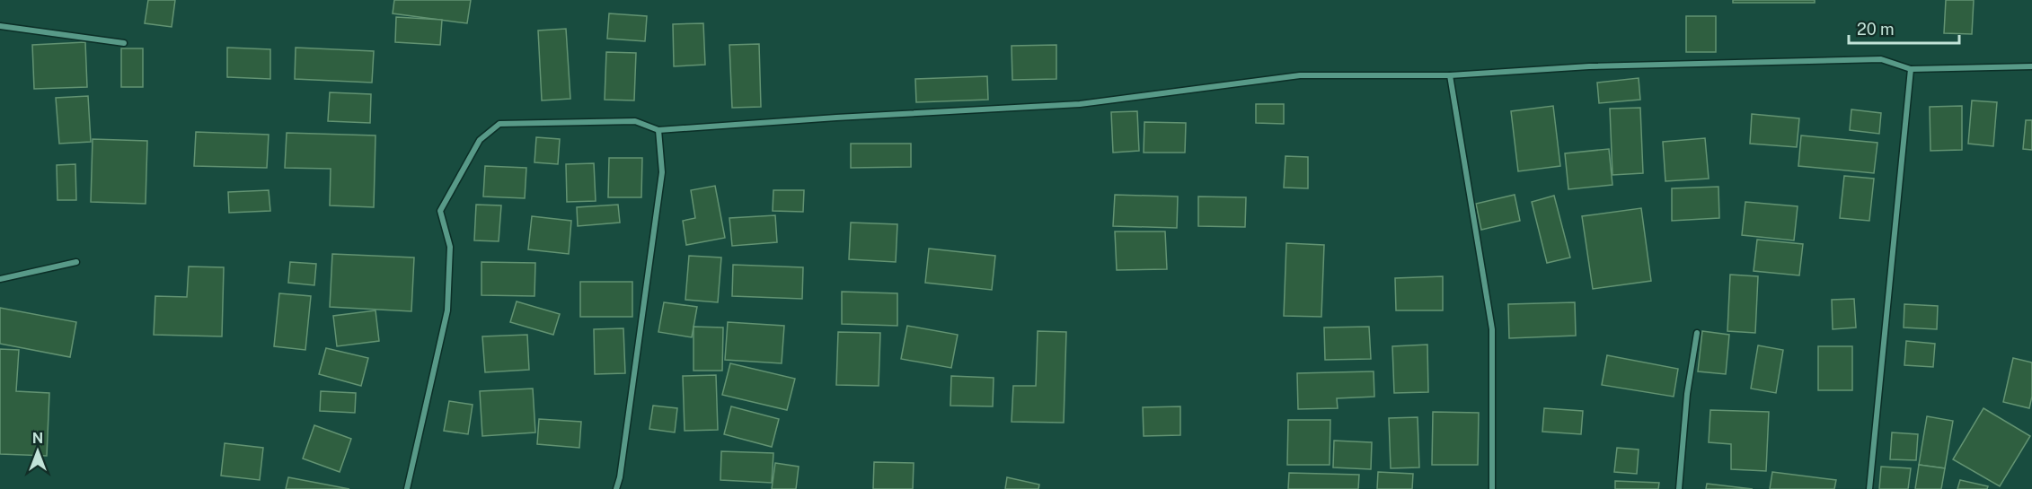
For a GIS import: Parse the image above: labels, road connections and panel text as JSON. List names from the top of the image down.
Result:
{
  "scale_bar": "20 m",
  "north": "top"
}
